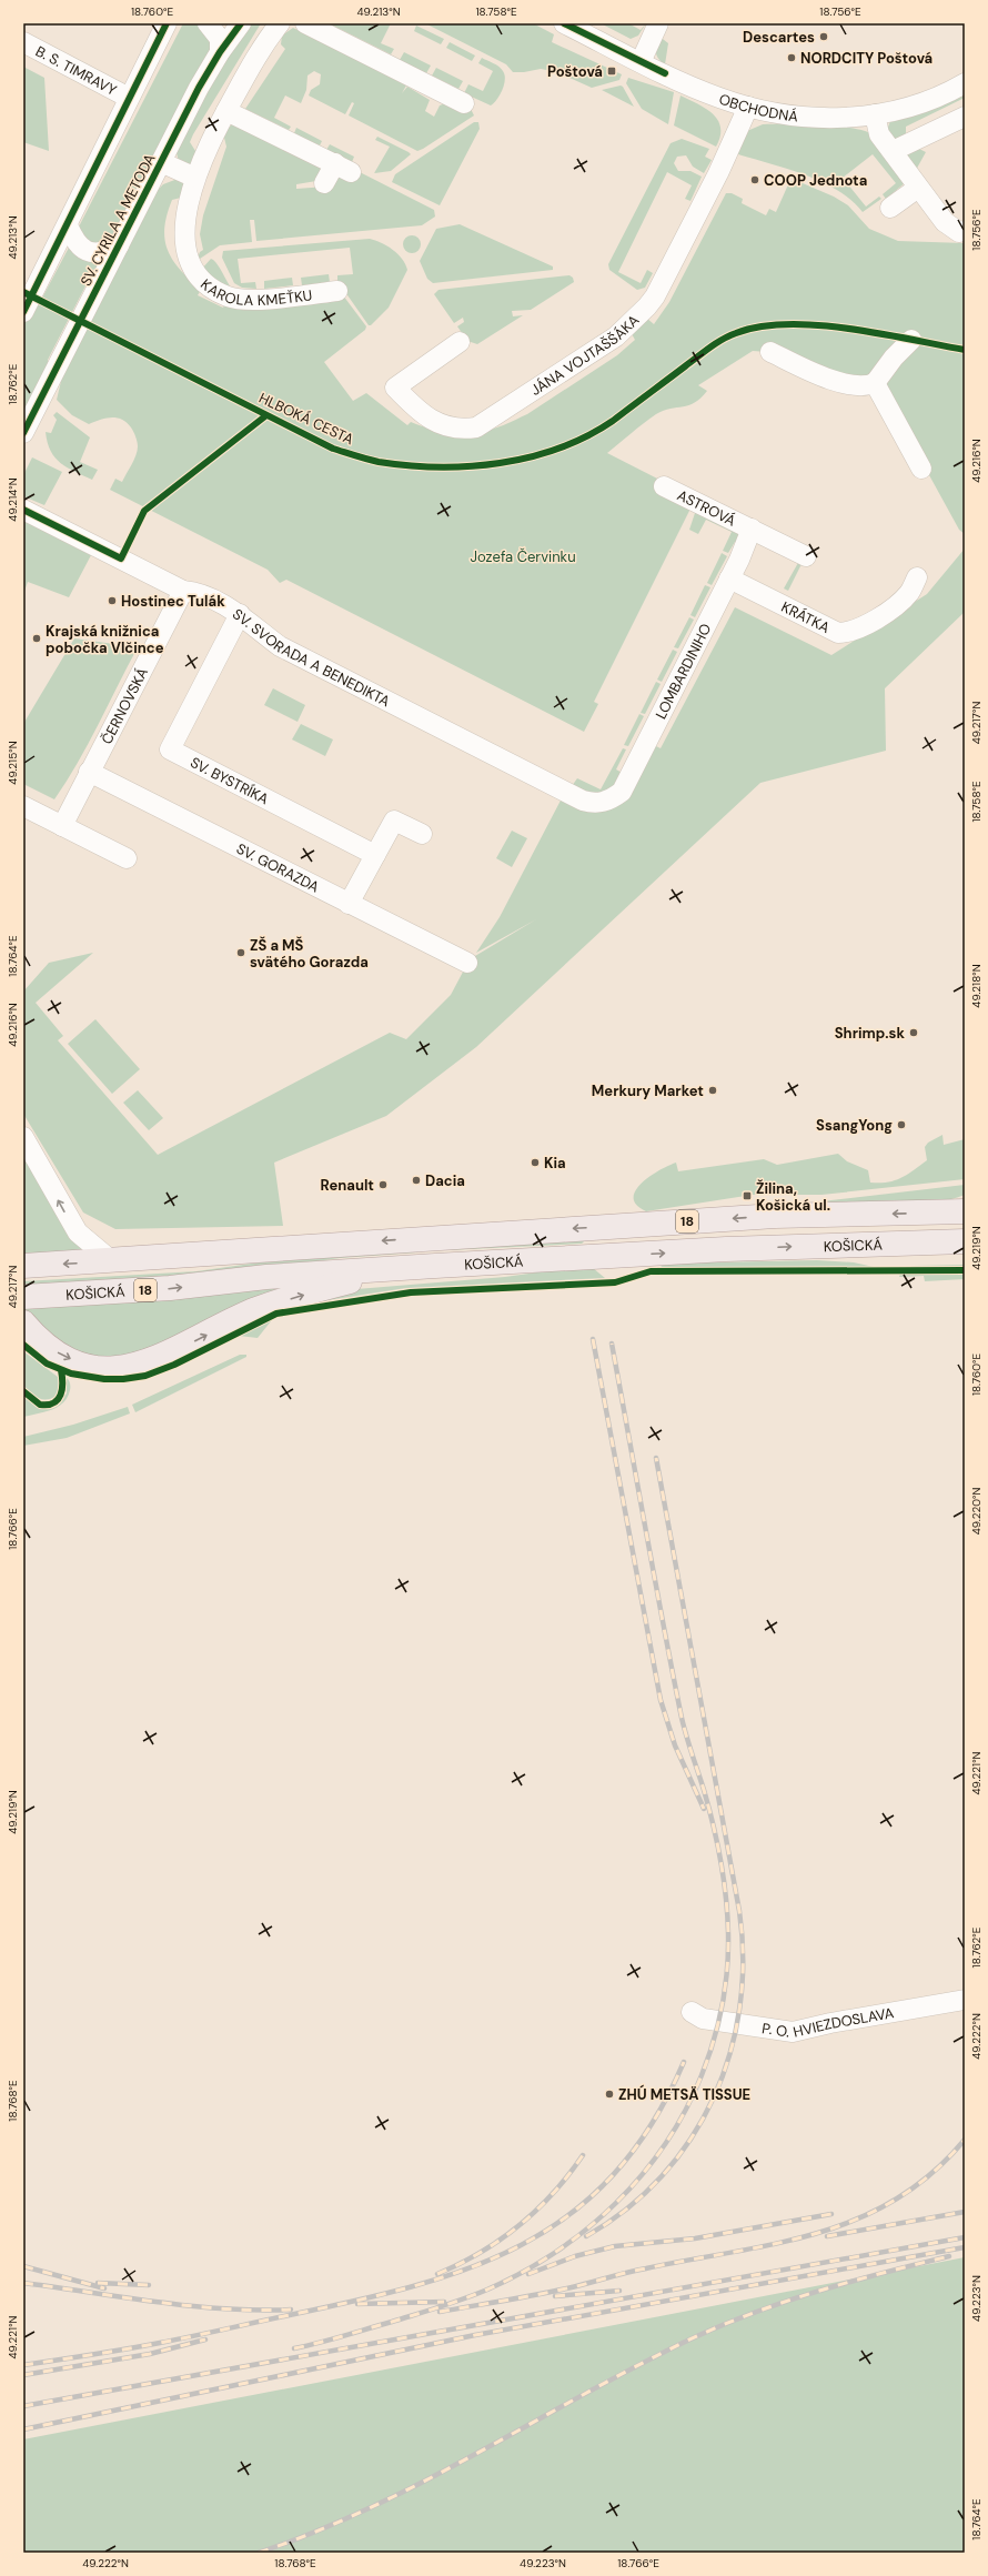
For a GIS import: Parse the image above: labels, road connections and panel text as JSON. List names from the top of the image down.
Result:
{
  "streets": {
    "main road": ["18", "KOŠICKÁ"],
    "street": [
      "B. S. TIMRAVY",
      "OBCHODNÁ",
      "SV. CYRILA A METODA",
      "KAROLA KMEŤKU",
      "JÁNA VOJTAŠŠÁKA",
      "ASTROVÁ",
      "KRÁTKA",
      "SV. SVORADA A BENEDIKTA",
      "LOMBARDINIHO",
      "ČERNOVSKÁ",
      "SV. BYSTRÍKA",
      "SV. GORAZDA",
      "P. O. HVIEZDOSLAVA"
    ],
    "cycle path": ["HLBOKÁ CESTA"]
  },
  "crossings": [
    ["OBCHODNÁ", "JÁNA VOJTAŠŠÁKA"],
    ["ASTROVÁ", "LOMBARDINIHO"],
    ["KRÁTKA", "LOMBARDINIHO"],
    ["SV. SVORADA A BENEDIKTA", "LOMBARDINIHO"],
    ["SV. SVORADA A BENEDIKTA", "ČERNOVSKÁ"],
    ["SV. SVORADA A BENEDIKTA", "SV. BYSTRÍKA"],
    ["ČERNOVSKÁ", "SV. GORAZDA"]
  ],
  "parks": ["Jozefa Červinku"],
  "places": {
    "other": [
      "Descartes",
      "NORDCITY Poštová",
      "COOP Jednota",
      "Hostinec Tulák",
      "Krajská knižnica pobočka Vlčince",
      "ZŠ a MŠ svätého Gorazda",
      "Shrimp.sk",
      "Merkury Market",
      "SsangYong",
      "Kia",
      "Dacia",
      "Renault",
      "ZHÚ METSÄ TISSUE"
    ],
    "transit": ["Poštová", "Žilina, Košická ul."]
  },
  "coordinates": [
    "18.760°E",
    "49.213°N",
    "18.758°E",
    "18.756°E",
    "18.762°E",
    "49.216°N",
    "49.214°N",
    "49.217°N",
    "49.215°N",
    "18.764°E",
    "49.218°N",
    "49.219°N",
    "49.220°N",
    "18.766°E",
    "49.221°N",
    "49.222°N",
    "18.768°E",
    "49.223°N"
  ]
}
